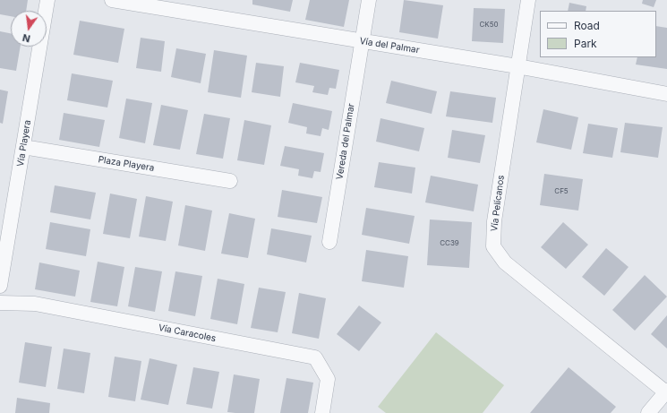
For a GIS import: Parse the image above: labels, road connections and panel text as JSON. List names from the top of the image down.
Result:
{
  "streets": {
    "street": [
      "Vía del Palmar",
      "Vereda del Palmar",
      "Vía Playera",
      "Plaza Playera",
      "Vía Pelícanos",
      "Vía Caracoles"
    ]
  },
  "crossings": [
    ["Vía del Palmar", "Vereda del Palmar"],
    ["Vía del Palmar", "Vía Pelícanos"],
    ["Vía Playera", "Plaza Playera"]
  ],
  "house_numbers": ["CK50", "CF5", "CC39"],
  "legend": ["Road", "Park"],
  "north": "bottom"
}
